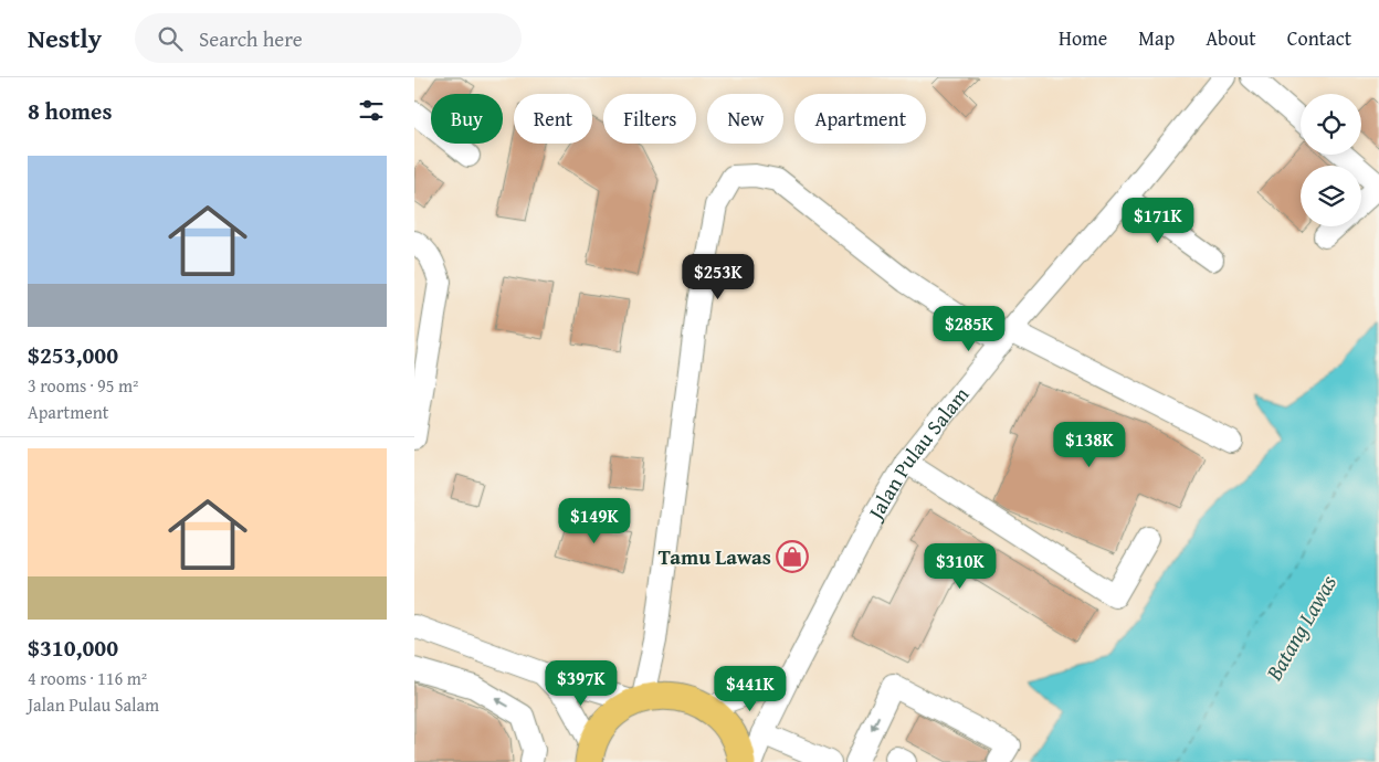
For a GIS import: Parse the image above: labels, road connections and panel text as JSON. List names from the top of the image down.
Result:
{
  "streets": {
    "street": ["Jalan Pulau Salam"]
  },
  "water": ["Batang Lawas"],
  "places": {
    "shop": ["Tamu Lawas"]
  },
  "page": {
    "header": "Nestly",
    "search": "Search here",
    "nav": [
      "Home",
      "Map",
      "About",
      "Contact"
    ],
    "heading": "8 homes",
    "chip": [
      "Buy",
      "Rent",
      "Filters",
      "New",
      "Apartment"
    ],
    "list": [
      {
        "name": "$253,000",
        "note": "3 rooms · 95 m² · Apartment"
      },
      {
        "name": "$310,000",
        "note": "4 rooms · 116 m² · Jalan Pulau Salam"
      }
    ],
    "price": [
      "$171K",
      "$253K",
      "$285K",
      "$138K",
      "$149K",
      "$310K",
      "$397K",
      "$441K"
    ]
  }
}
